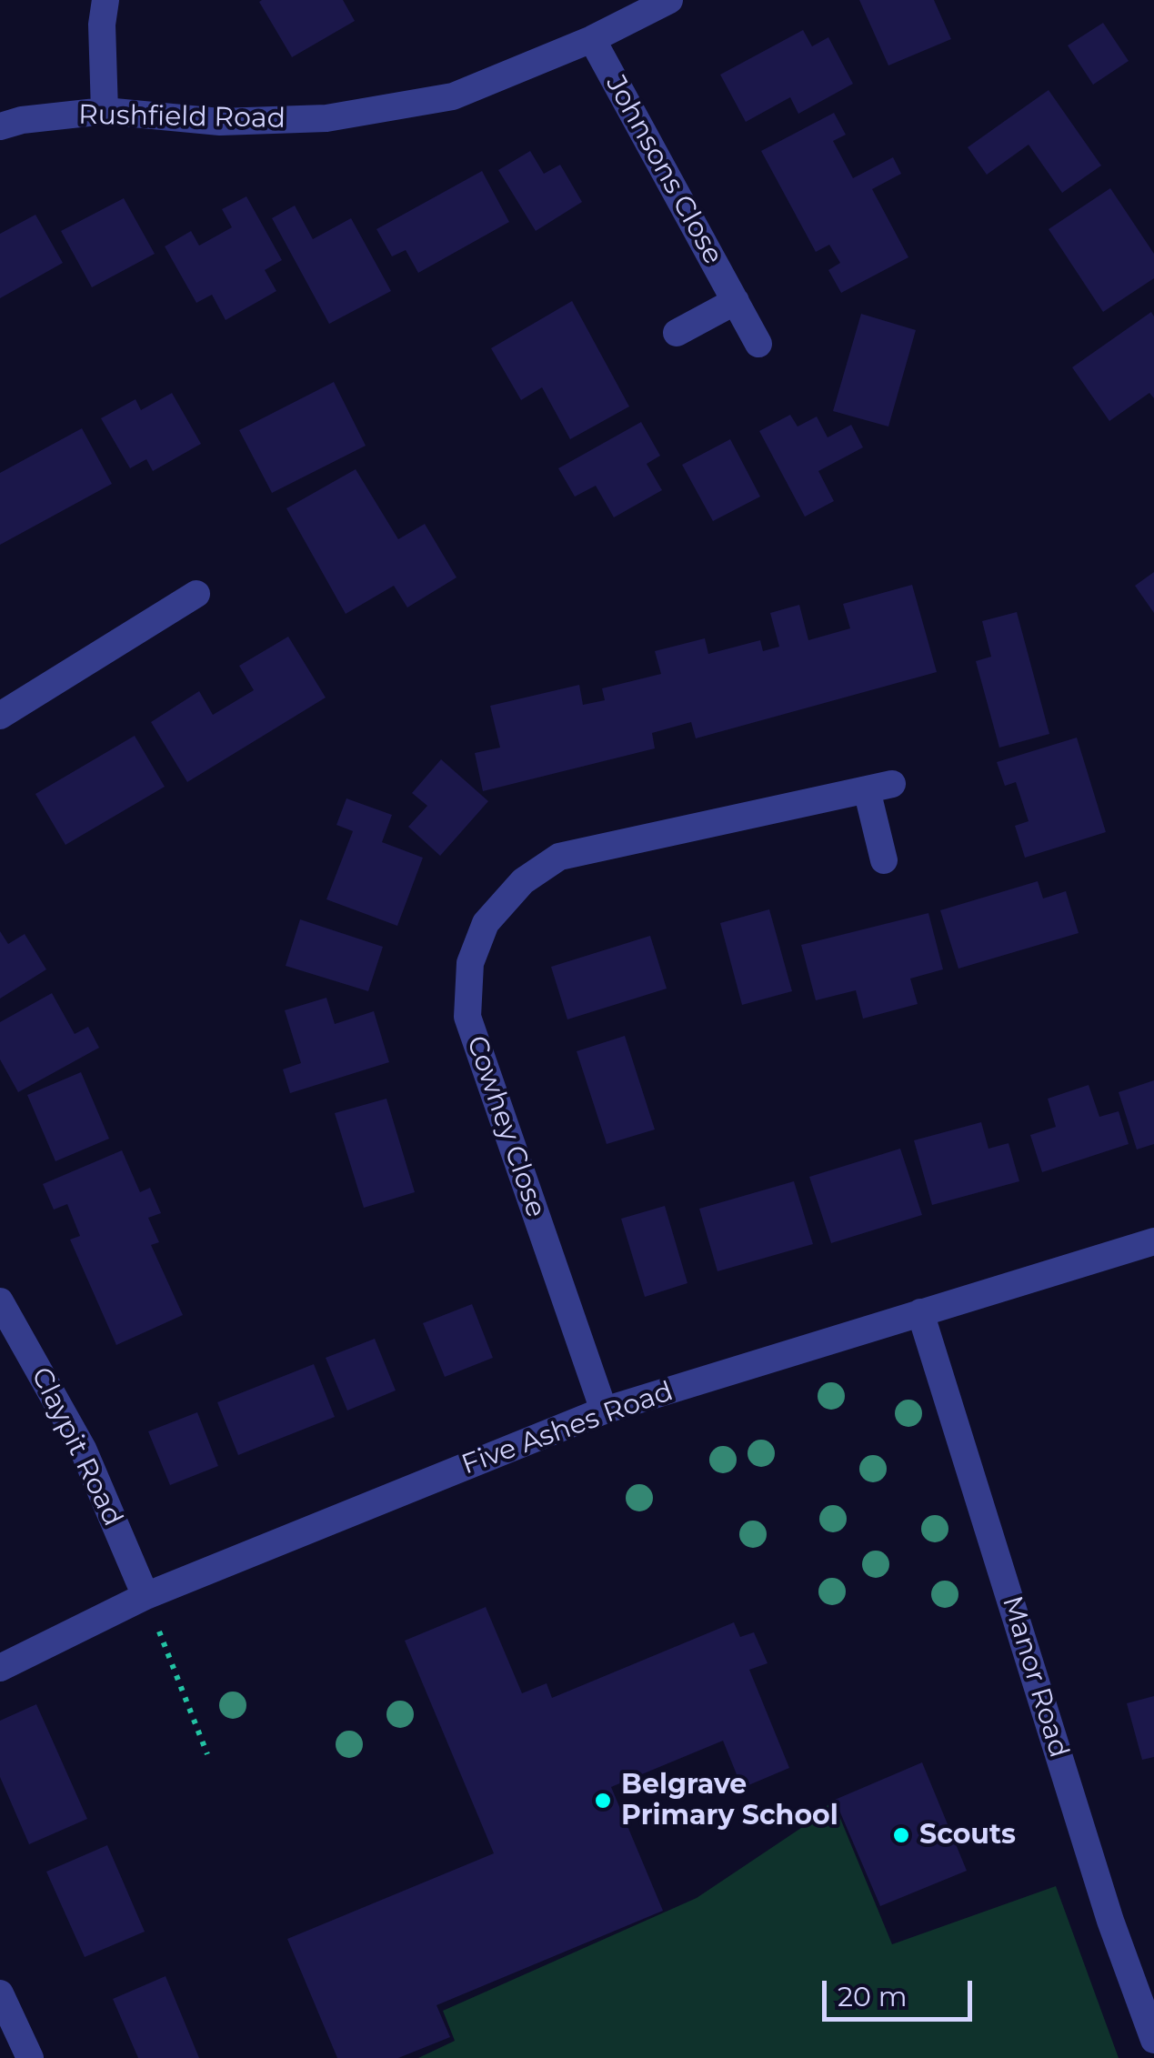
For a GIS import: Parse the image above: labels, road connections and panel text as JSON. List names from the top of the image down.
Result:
{
  "streets": {
    "street": [
      "Rushfield Road",
      "Johnsons Close",
      "Cowhey Close",
      "Five Ashes Road",
      "Claypit Road",
      "Manor Road"
    ]
  },
  "crossings": [
    ["Rushfield Road", "Johnsons Close"],
    ["Cowhey Close", "Five Ashes Road"],
    ["Five Ashes Road", "Claypit Road"],
    ["Five Ashes Road", "Manor Road"]
  ],
  "places": ["Belgrave Primary School", "Scouts"],
  "scale_bar": "20 m"
}
